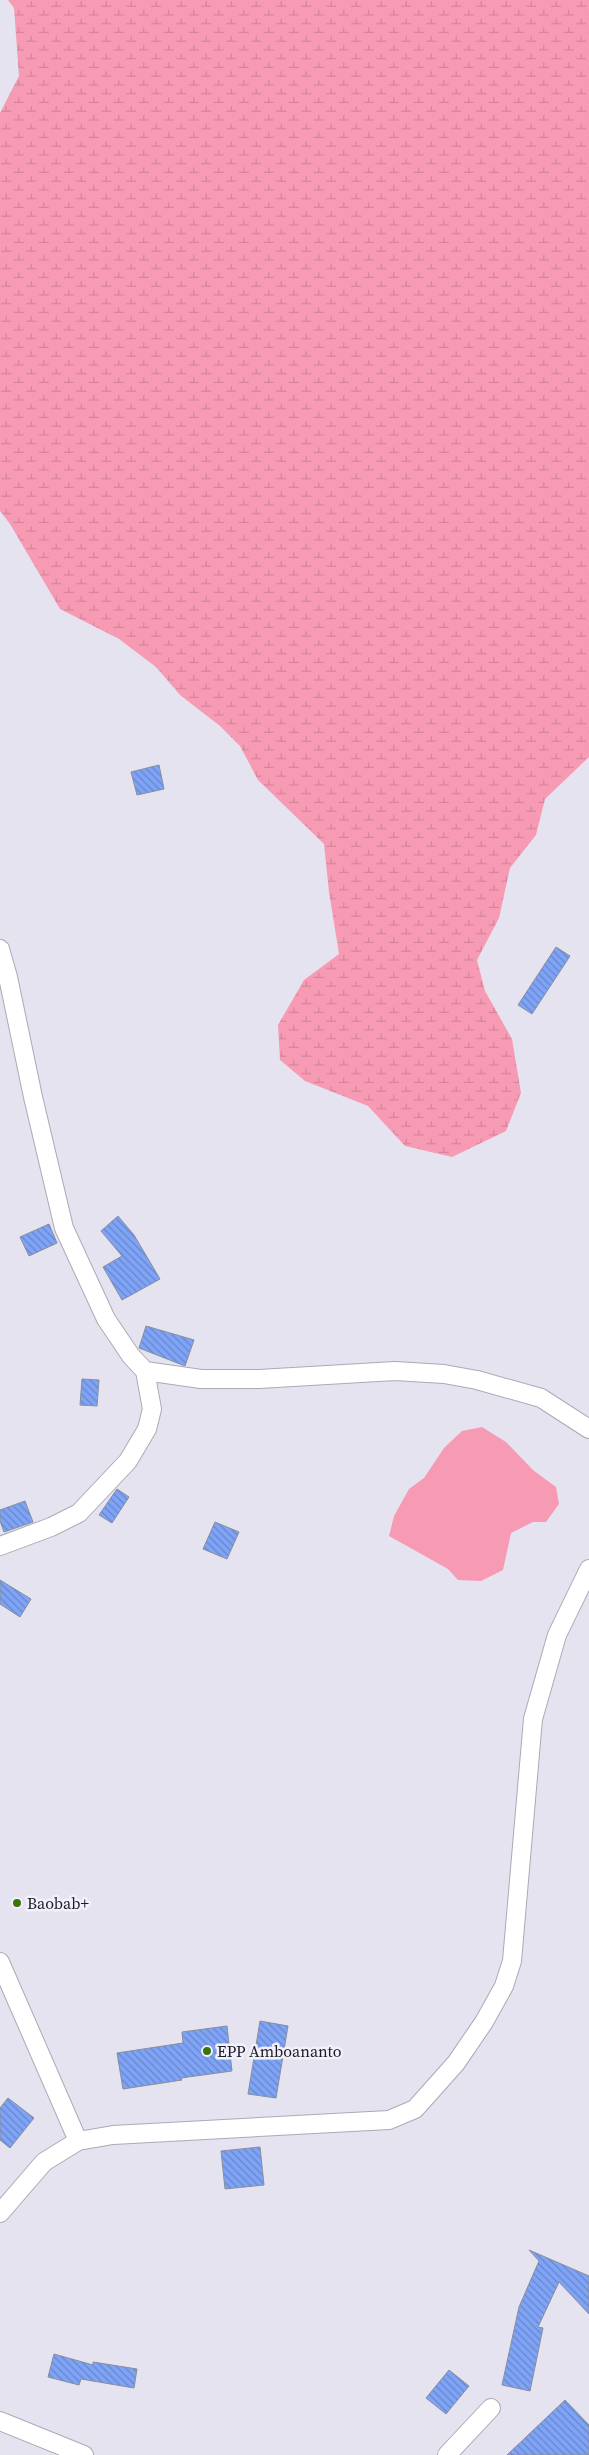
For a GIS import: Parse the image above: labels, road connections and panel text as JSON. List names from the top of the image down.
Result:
{
  "places": ["Baobab+", "EPP Amboananto"]
}
